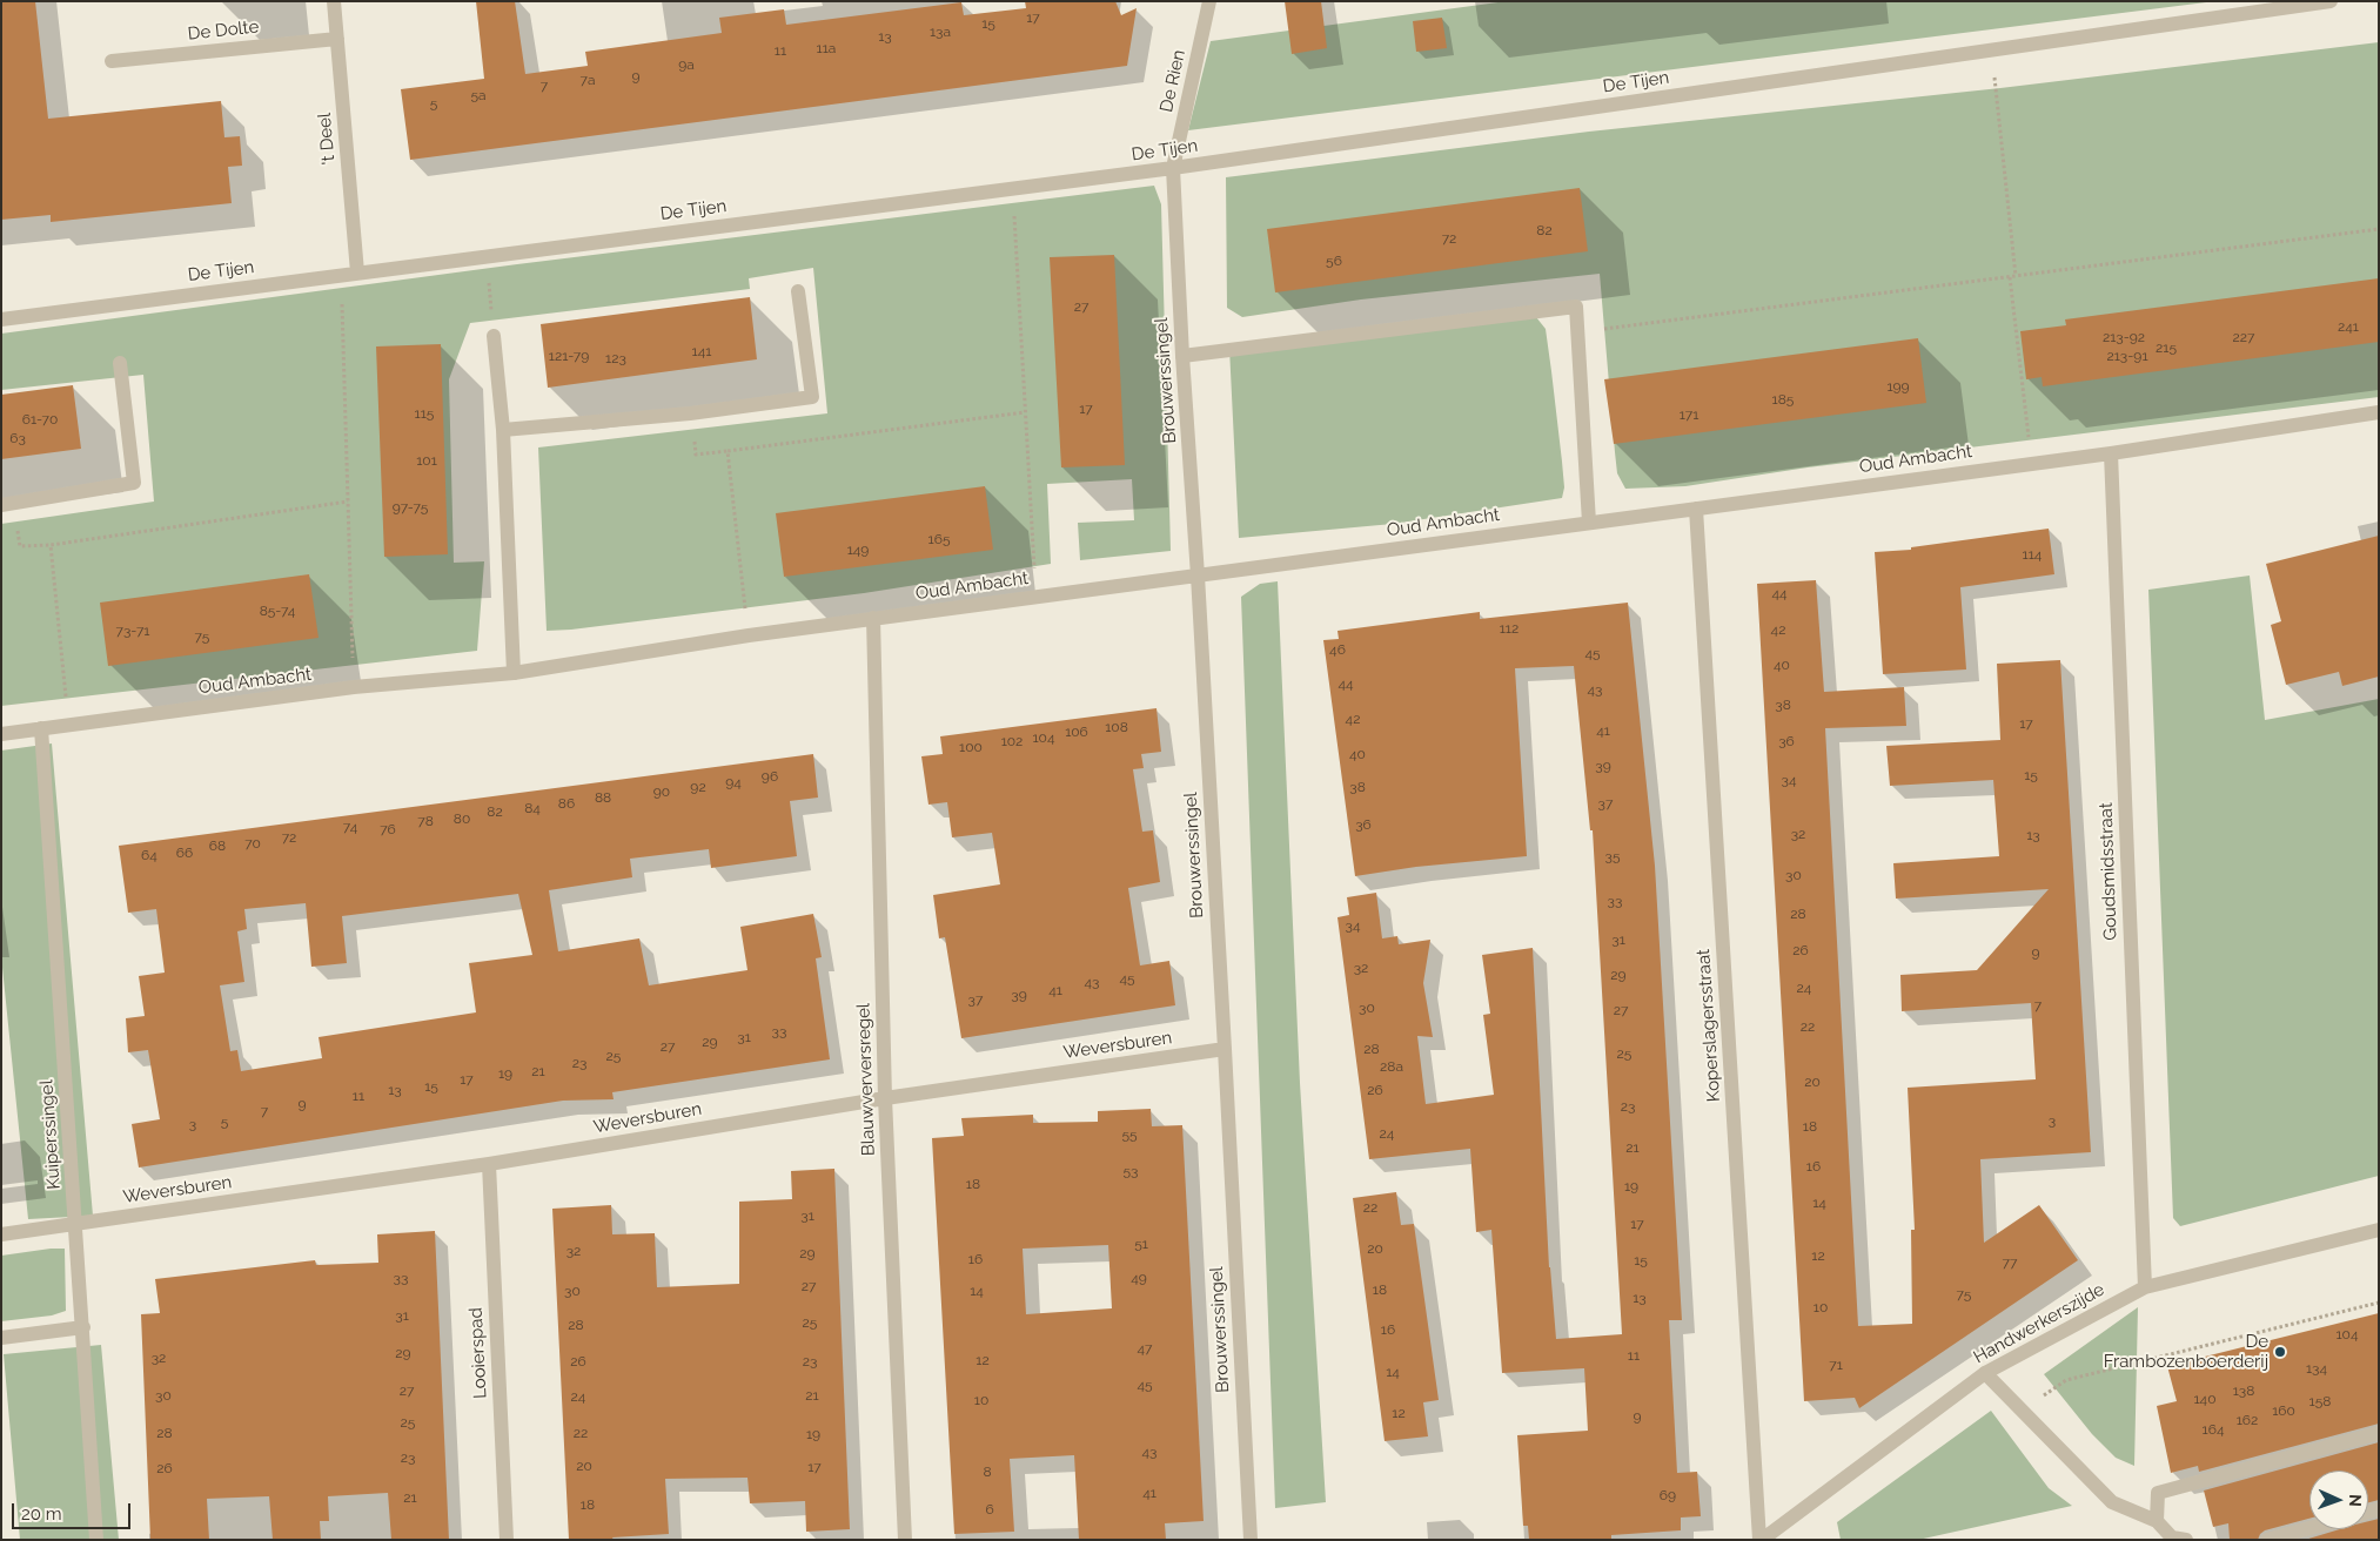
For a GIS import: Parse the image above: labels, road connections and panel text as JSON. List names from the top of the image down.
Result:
{
  "streets": {
    "street": [
      "De Dolte",
      "De Rien",
      "De Tijen",
      "'t Deel",
      "Brouwerssingel",
      "Oud Ambacht",
      "Goudsmidsstraat",
      "Koperslagersstraat",
      "Weversburen",
      "Blauwverversregel",
      "Kuiperssingel",
      "Handwerkerszijde",
      "Looierspad"
    ]
  },
  "crossings": [
    ["De Dolte", "'t Deel"],
    ["De Rien", "De Tijen"],
    ["De Rien", "Brouwerssingel"],
    ["De Tijen", "'t Deel"],
    ["De Tijen", "Brouwerssingel"],
    ["Brouwerssingel", "Oud Ambacht"],
    ["Brouwerssingel", "Weversburen"],
    ["Oud Ambacht", "Goudsmidsstraat"],
    ["Oud Ambacht", "Koperslagersstraat"],
    ["Oud Ambacht", "Blauwverversregel"],
    ["Oud Ambacht", "Kuiperssingel"],
    ["Goudsmidsstraat", "Handwerkerszijde"],
    ["Koperslagersstraat", "Handwerkerszijde"],
    ["Weversburen", "Blauwverversregel"],
    ["Weversburen", "Kuiperssingel"],
    ["Weversburen", "Looierspad"]
  ],
  "places": ["De Frambozenboerderij"],
  "house_numbers": [
    "17",
    "15",
    "13a",
    "13",
    "11a",
    "11",
    "9a",
    "9",
    "7a",
    "7",
    "5a",
    "5",
    "82",
    "72",
    "56",
    "27",
    "241",
    "213-92",
    "227",
    "215",
    "141",
    "121-79",
    "213-91",
    "123",
    "199",
    "185",
    "17",
    "115",
    "171",
    "61-70",
    "63",
    "101",
    "97-75",
    "165",
    "149",
    "114",
    "44",
    "85-74",
    "112",
    "42",
    "73-71",
    "75",
    "46",
    "45",
    "40",
    "44",
    "43",
    "38",
    "42",
    "17",
    "108",
    "41",
    "106",
    "104",
    "102",
    "36",
    "100",
    "40",
    "39",
    "15",
    "96",
    "34",
    "94",
    "92",
    "38",
    "90",
    "88",
    "86",
    "37",
    "84",
    "82",
    "80",
    "78",
    "36",
    "74",
    "76",
    "32",
    "13",
    "72",
    "70",
    "68",
    "66",
    "64",
    "35",
    "30",
    "33",
    "28",
    "34",
    "31",
    "26",
    "9",
    "32",
    "29",
    "45",
    "43",
    "24",
    "41",
    "39",
    "37",
    "7",
    "30",
    "27",
    "22",
    "33",
    "31",
    "29",
    "27",
    "28",
    "25",
    "25",
    "23",
    "28a",
    "21",
    "19",
    "17",
    "20",
    "15",
    "13",
    "26",
    "11",
    "9",
    "23",
    "7",
    "3",
    "5",
    "3",
    "18",
    "24",
    "55",
    "21",
    "16",
    "53",
    "18",
    "19",
    "14",
    "22",
    "31",
    "17",
    "51",
    "20",
    "32",
    "29",
    "12",
    "16",
    "15",
    "77",
    "33",
    "49",
    "27",
    "18",
    "30",
    "14",
    "75",
    "13",
    "10",
    "31",
    "25",
    "28",
    "16",
    "104",
    "47",
    "29",
    "11",
    "32",
    "12",
    "26",
    "23",
    "71",
    "134",
    "14",
    "45",
    "27",
    "138",
    "30",
    "21",
    "24",
    "140",
    "10",
    "158",
    "160",
    "12",
    "9",
    "162",
    "25",
    "164",
    "28",
    "22",
    "19",
    "43",
    "23",
    "20",
    "17",
    "26",
    "8",
    "41",
    "69",
    "21",
    "18",
    "6"
  ],
  "scale_bar": "20 m",
  "north": "right"
}
